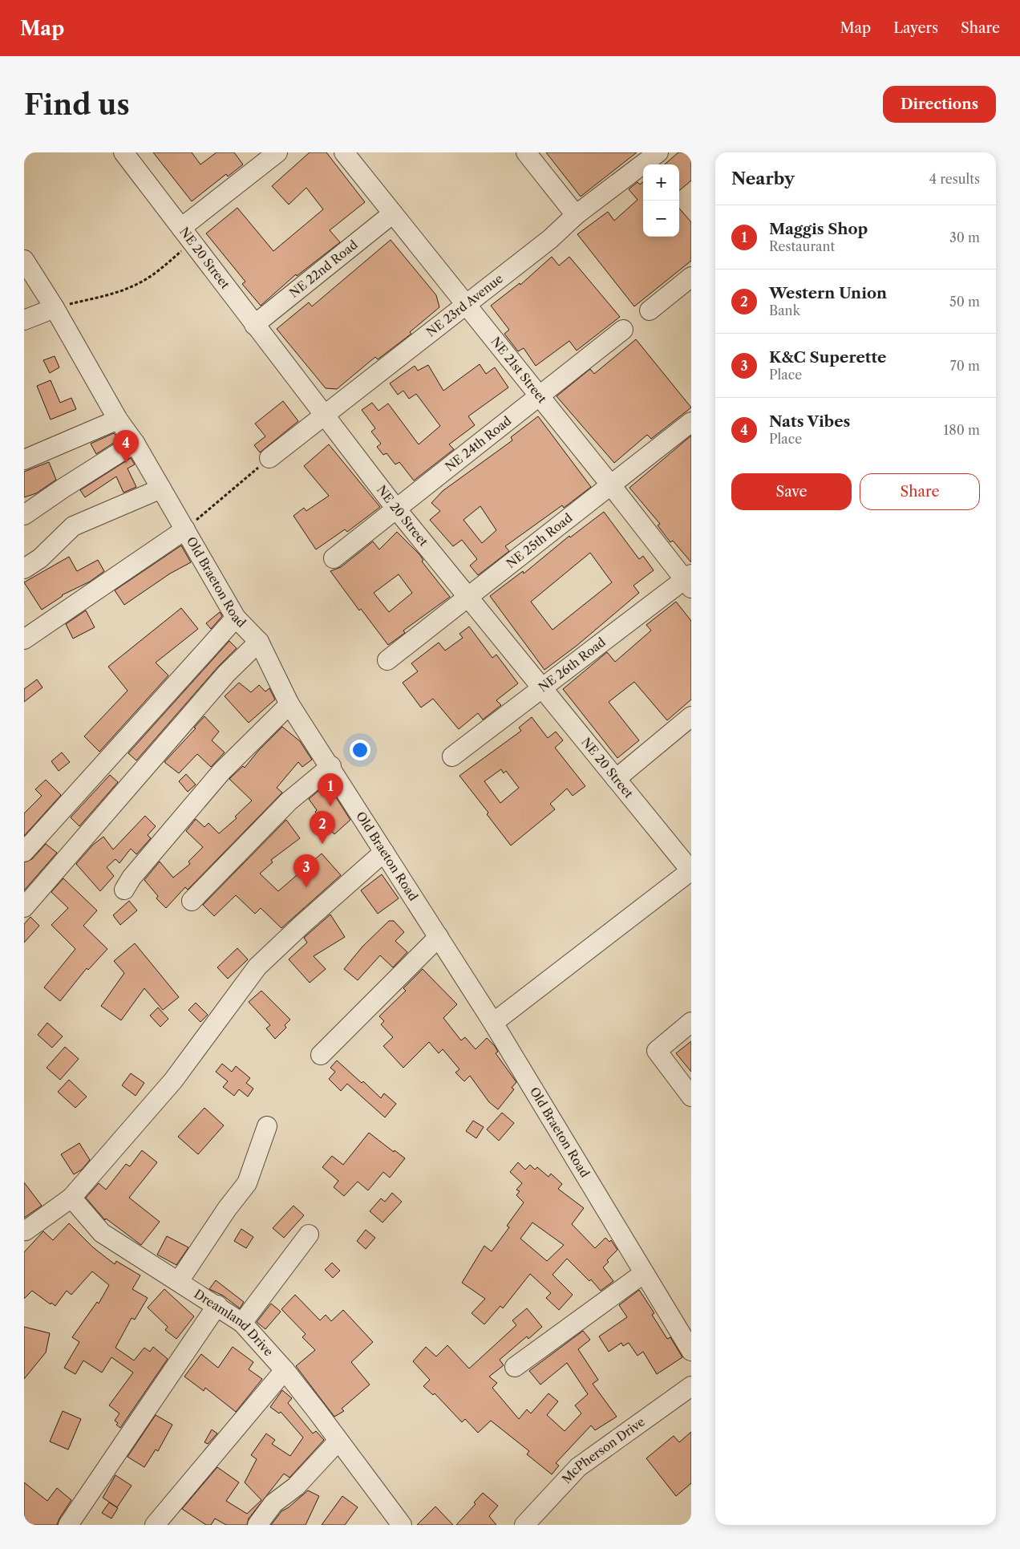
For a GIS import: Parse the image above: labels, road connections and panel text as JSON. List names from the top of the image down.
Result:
{
  "streets": {
    "street": [
      "NE 20 Street",
      "NE 22nd Road",
      "NE 23rd Avenue",
      "NE 21st Street",
      "NE 24th Road",
      "NE 25th Road",
      "Old Braeton Road",
      "NE 26th Road",
      "Dreamland Drive",
      "McPherson Drive"
    ]
  },
  "crossings": [
    ["NE 20 Street", "NE 22nd Road"],
    ["NE 20 Street", "NE 23rd Avenue"],
    ["NE 20 Street", "NE 24th Road"],
    ["NE 20 Street", "NE 25th Road"],
    ["NE 20 Street", "NE 26th Road"],
    ["NE 22nd Road", "NE 21st Street"],
    ["NE 23rd Avenue", "NE 21st Street"],
    ["NE 21st Street", "NE 24th Road"],
    ["NE 21st Street", "NE 25th Road"],
    ["NE 21st Street", "NE 26th Road"]
  ],
  "page": {
    "header": "Map",
    "nav": ["Map", "Layers", "Share"],
    "buttons": [
      "Directions",
      ["Save", "Share"]
    ],
    "title": "Find us",
    "heading": ["Nearby", "4 results"],
    "map_buttons": ["+", "−"],
    "list": [
      {
        "mark": "1",
        "name": "Maggis Shop",
        "note": "Restaurant",
        "value": "30 m"
      },
      {
        "mark": "2",
        "name": "Western Union",
        "note": "Bank",
        "value": "50 m"
      },
      {
        "mark": "3",
        "name": "K&C Superette",
        "note": "Place",
        "value": "70 m"
      },
      {
        "mark": "4",
        "name": "Nats Vibes",
        "note": "Place",
        "value": "180 m"
      }
    ],
    "pins": [
      "4",
      "1",
      "2",
      "3"
    ]
  }
}
